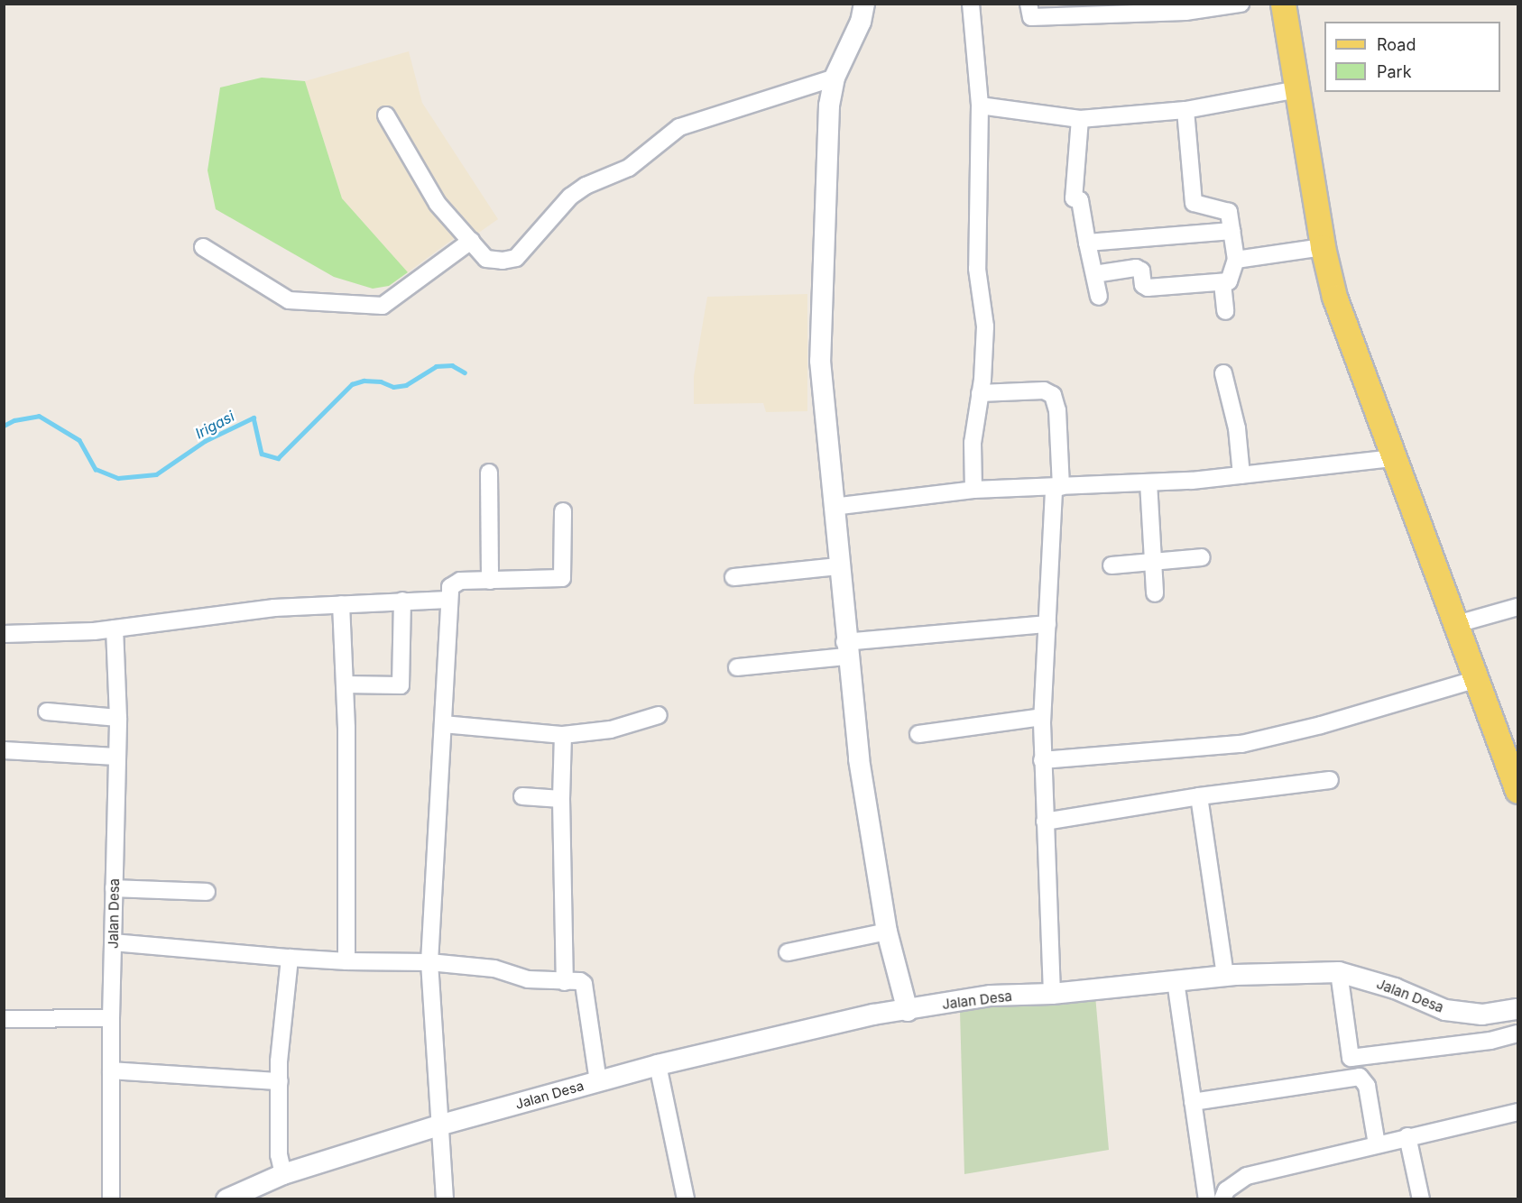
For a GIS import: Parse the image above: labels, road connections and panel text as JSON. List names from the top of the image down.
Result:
{
  "streets": {
    "street": ["Jalan Desa"]
  },
  "water": ["Irigasi"],
  "legend": ["Road", "Park"]
}
